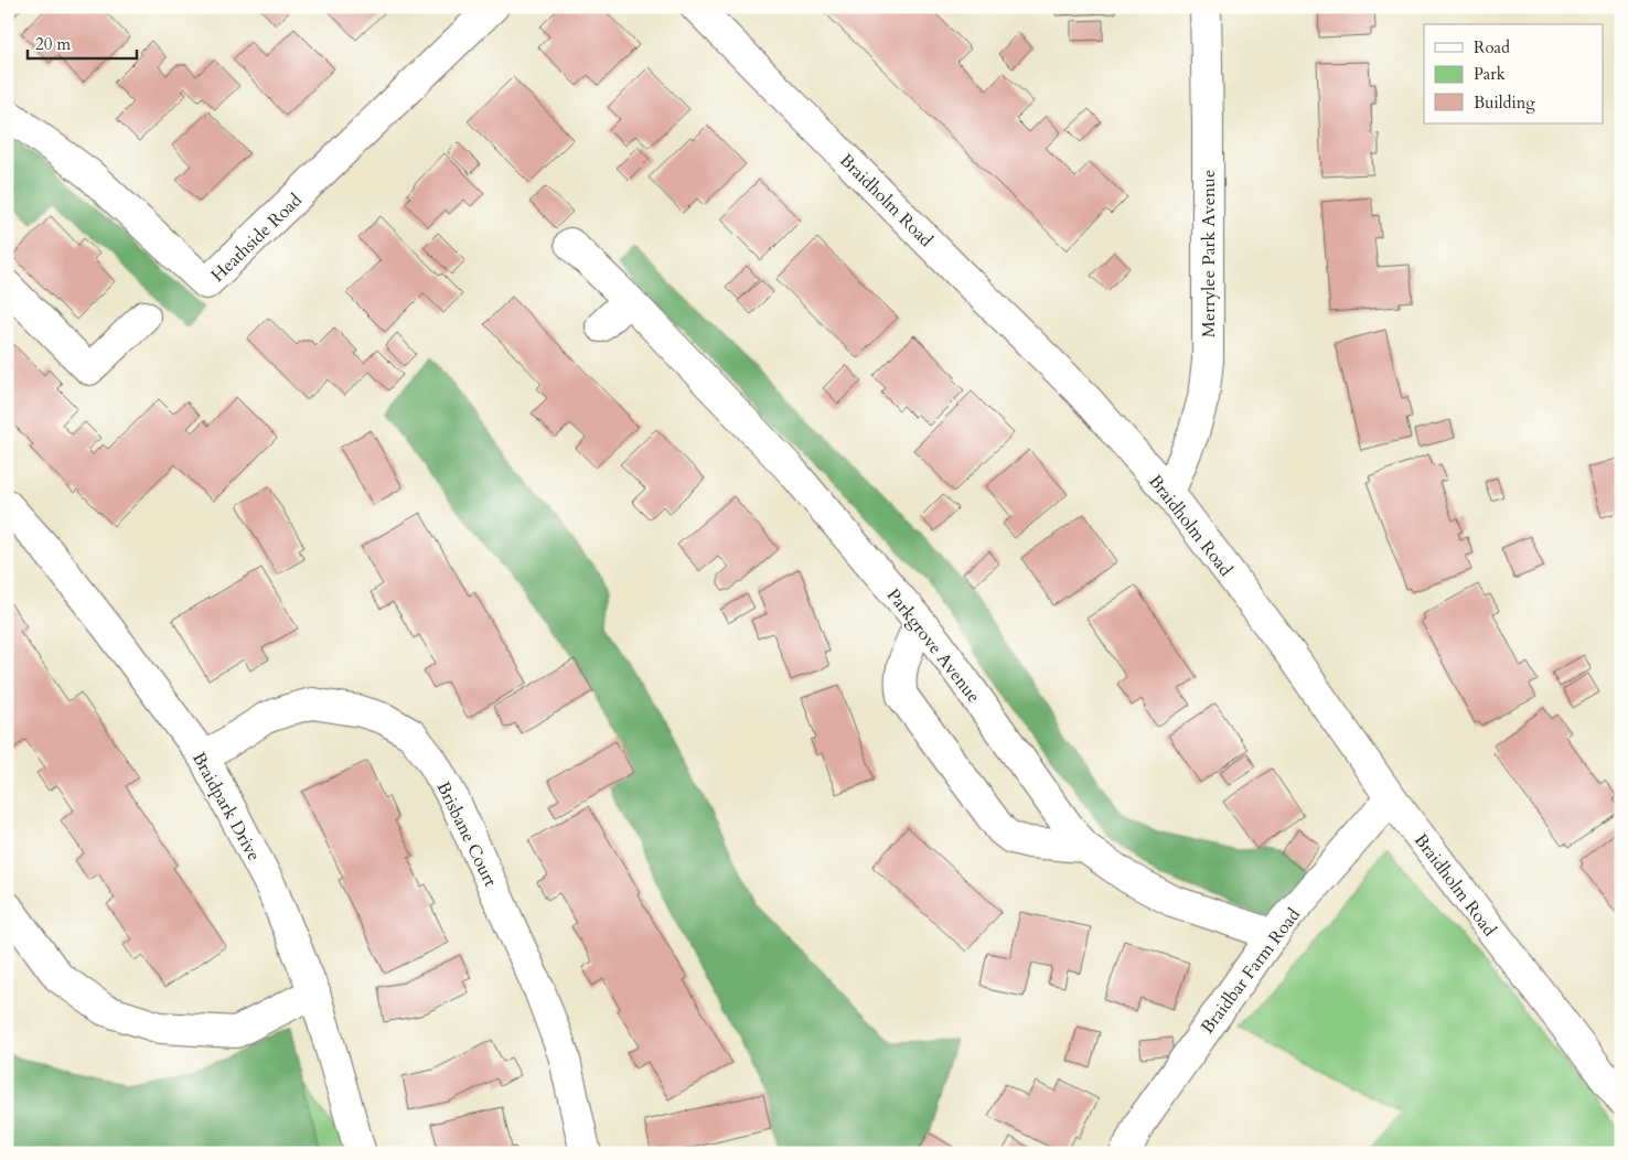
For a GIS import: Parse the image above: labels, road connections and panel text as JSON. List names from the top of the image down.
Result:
{
  "streets": {
    "street": [
      "Braidholm Road",
      "Heathside Road",
      "Merrylee Park Avenue",
      "Parkgrove Avenue",
      "Braidpark Drive",
      "Brisbane Court",
      "Braidbar Farm Road"
    ]
  },
  "crossings": [
    ["Braidholm Road", "Merrylee Park Avenue"],
    ["Braidholm Road", "Braidbar Farm Road"],
    ["Parkgrove Avenue", "Braidbar Farm Road"],
    ["Braidpark Drive", "Brisbane Court"]
  ],
  "legend": ["Road", "Park", "Building"],
  "scale_bar": "20 m"
}
